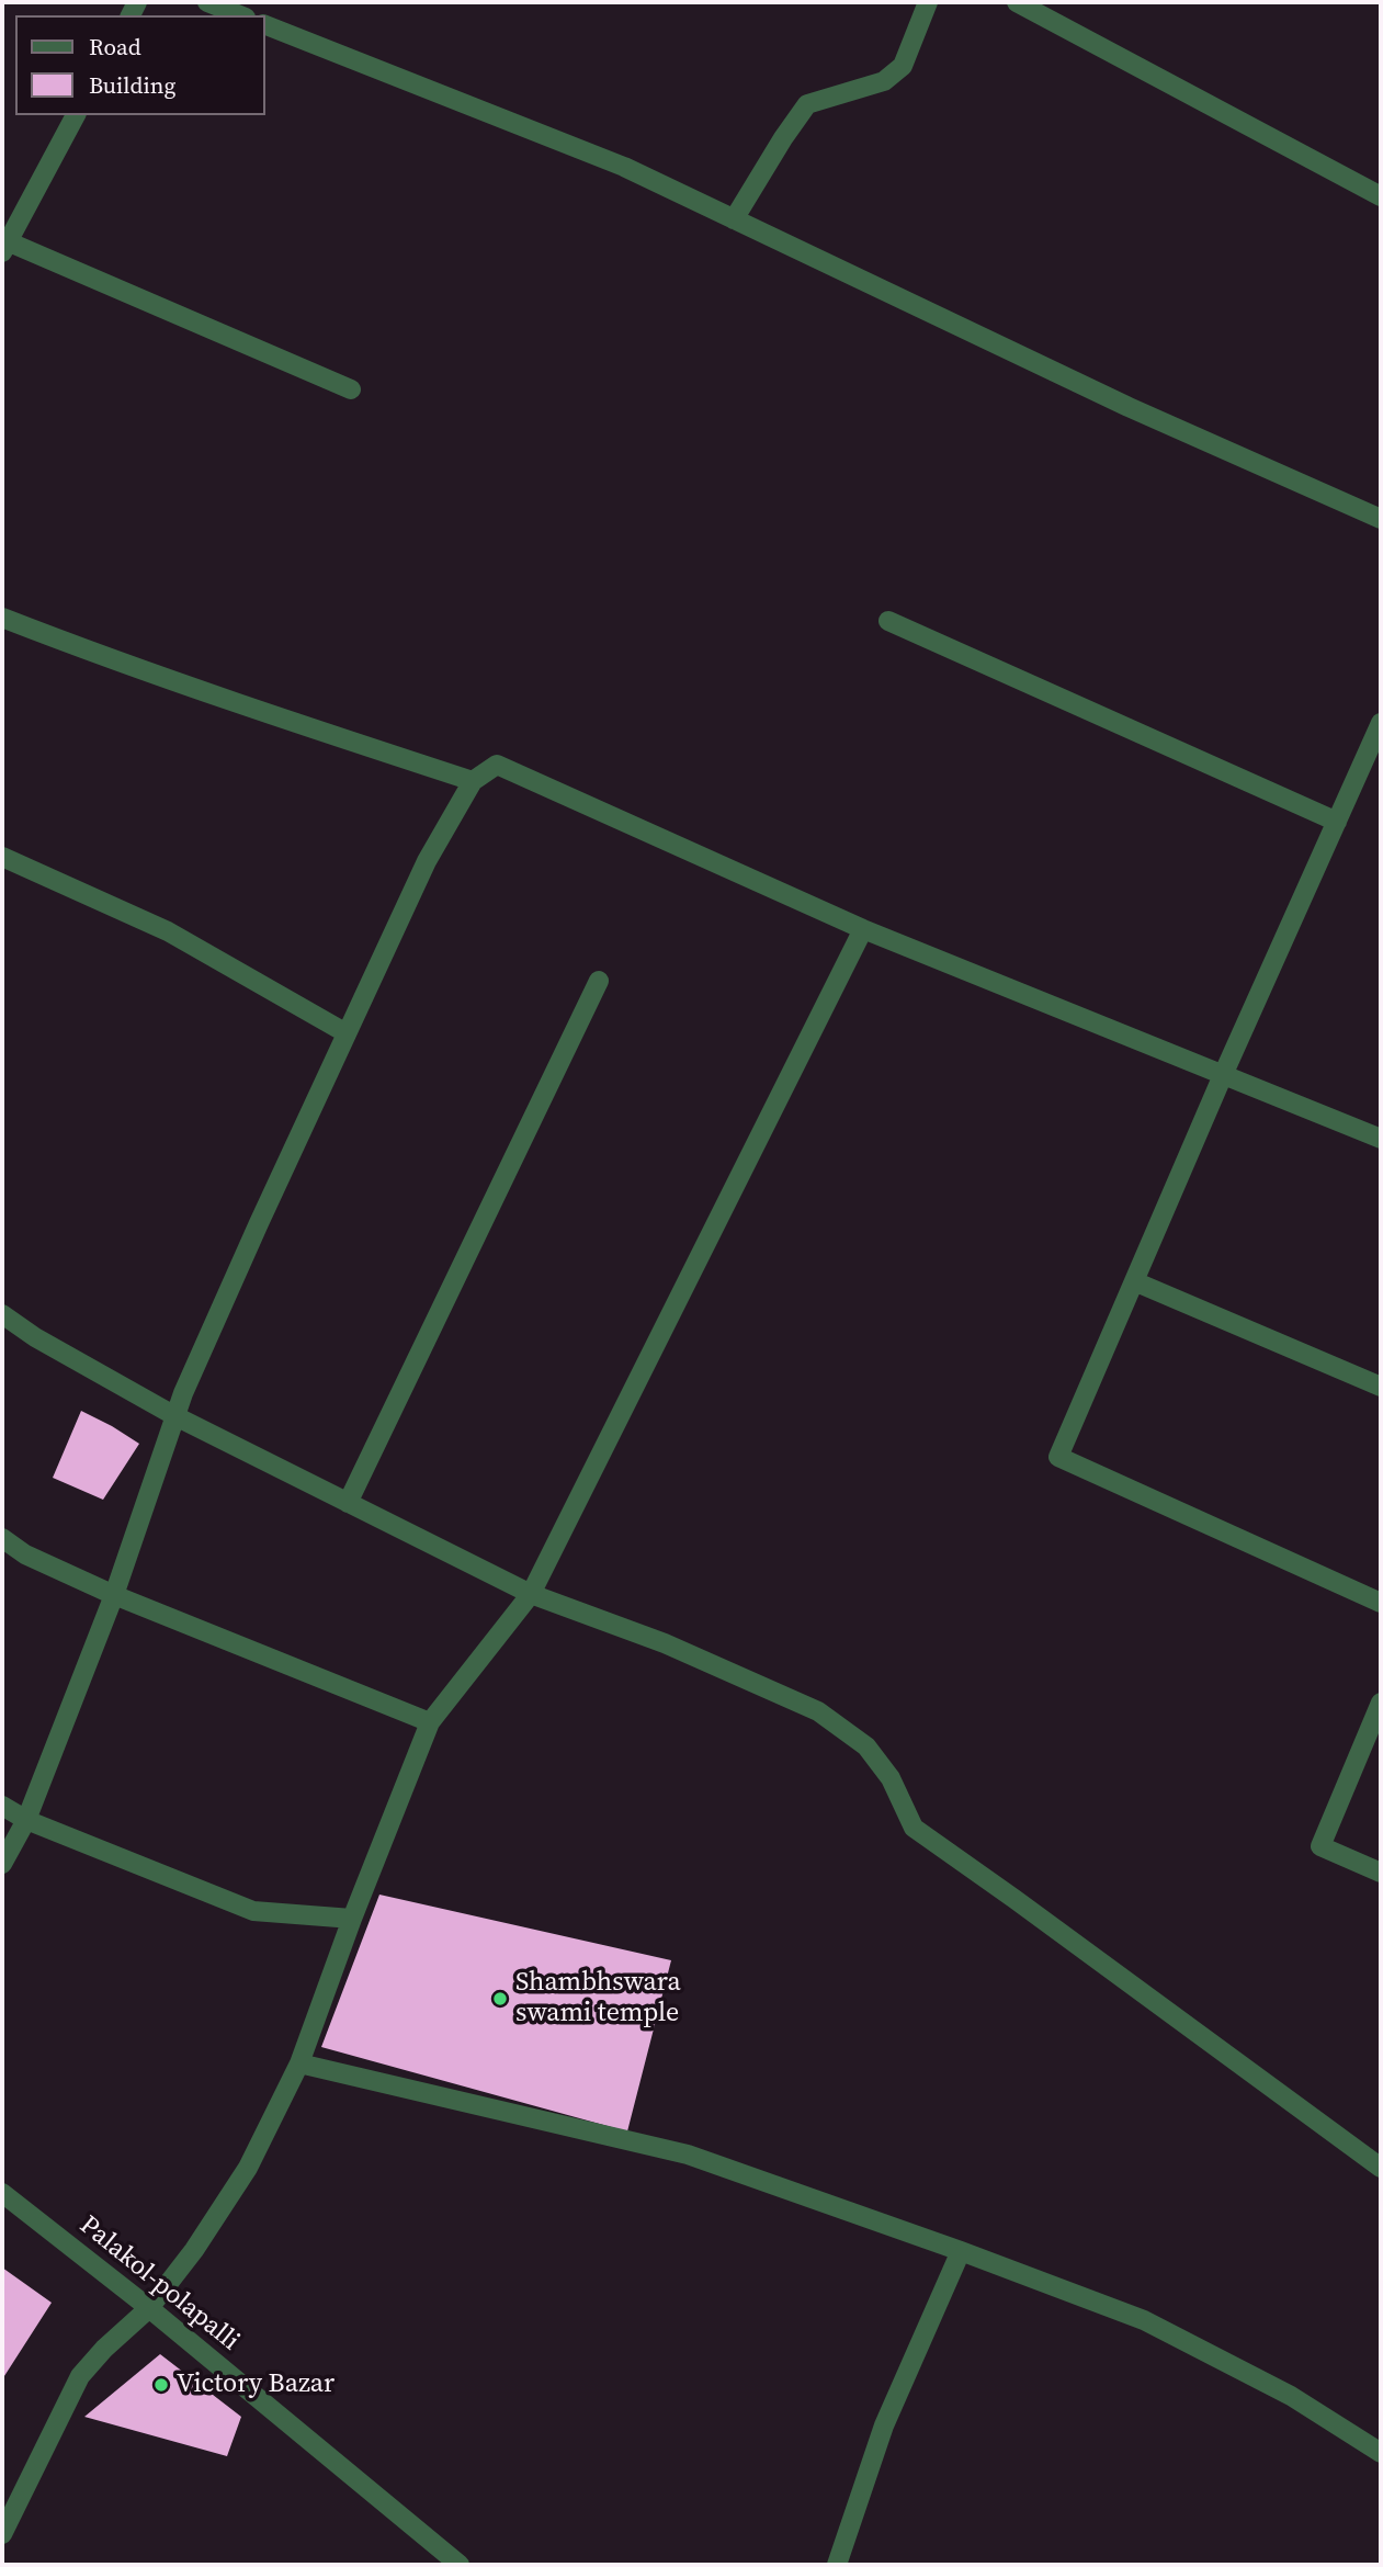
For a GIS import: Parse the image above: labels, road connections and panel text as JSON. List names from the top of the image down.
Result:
{
  "streets": {
    "street": ["Palakol-polapalli"]
  },
  "places": ["Shambhswara swami temple", "Victory Bazar"],
  "legend": ["Road", "Building"]
}
